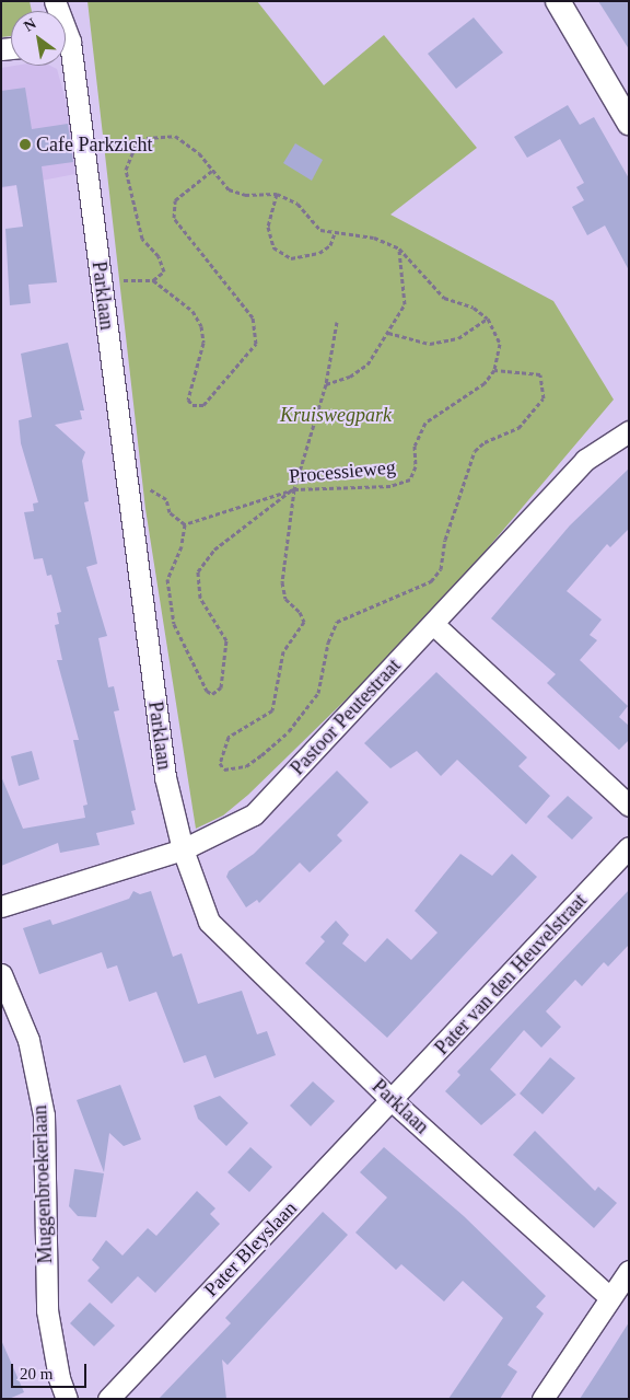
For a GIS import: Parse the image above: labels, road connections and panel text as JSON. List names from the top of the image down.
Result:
{
  "streets": {
    "street": [
      "Parklaan",
      "Pastoor Peutestraat",
      "Pater van den Heuvelstraat",
      "Muggenbroekerlaan",
      "Pater Bleyslaan"
    ],
    "path": ["Processieweg"]
  },
  "crossings": [
    ["Parklaan", "Pastoor Peutestraat"],
    ["Parklaan", "Pater van den Heuvelstraat"],
    ["Parklaan", "Pater Bleyslaan"],
    ["Pater van den Heuvelstraat", "Pater Bleyslaan"]
  ],
  "parks": ["Kruiswegpark"],
  "places": ["Cafe Parkzicht"],
  "scale_bar": "20 m",
  "north": "top left"
}
